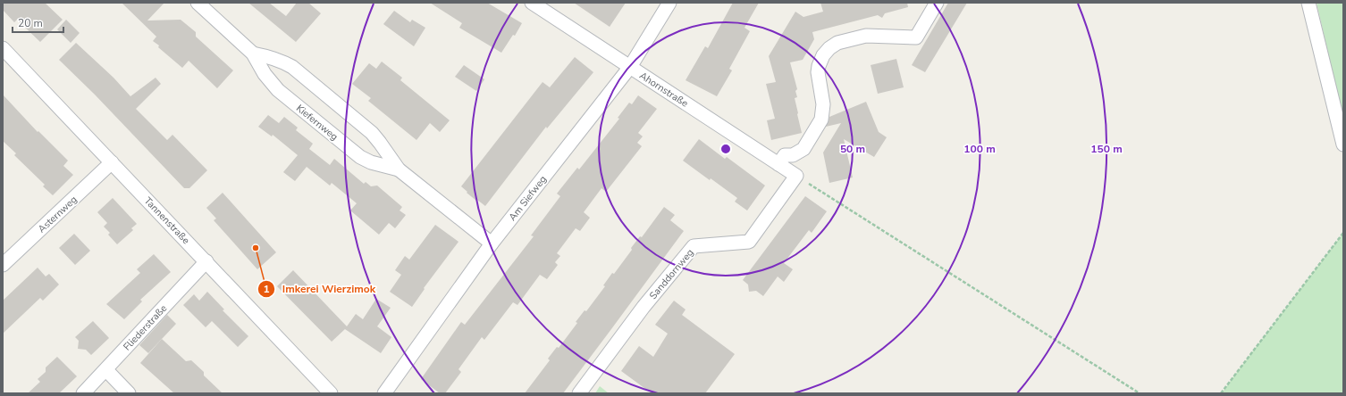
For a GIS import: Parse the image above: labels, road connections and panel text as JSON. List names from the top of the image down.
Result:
{
  "streets": {
    "street": [
      "Ahornstraße",
      "Kiefernweg",
      "Am Siefweg",
      "Asternweg",
      "Tannenstraße",
      "Sanddornweg",
      "Fliederstraße"
    ]
  },
  "crossings": [
    ["Ahornstraße", "Am Siefweg"],
    ["Ahornstraße", "Sanddornweg"],
    ["Kiefernweg", "Am Siefweg"],
    ["Asternweg", "Tannenstraße"],
    ["Tannenstraße", "Fliederstraße"]
  ],
  "places": ["Imkerei Wierzimok"],
  "scale_bar": "20 m",
  "rings": ["50 m", "100 m", "150 m"]
}
